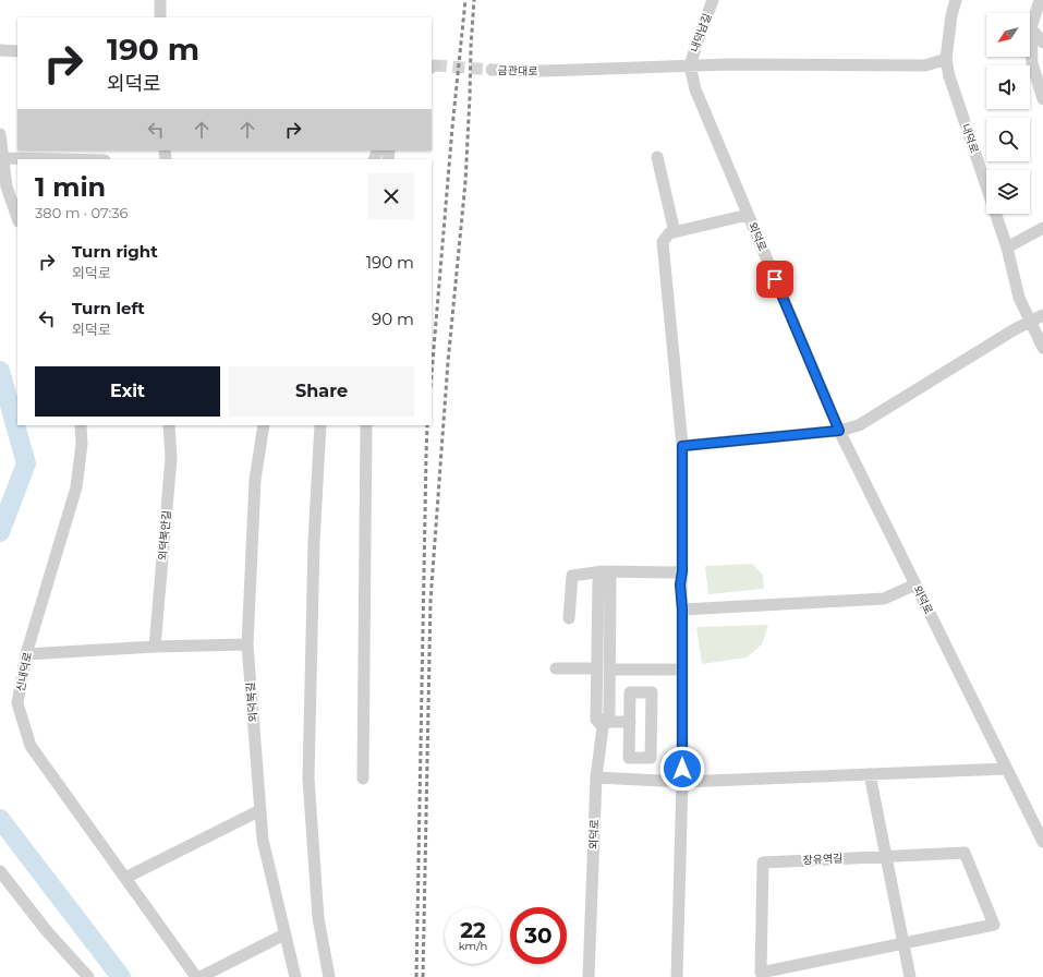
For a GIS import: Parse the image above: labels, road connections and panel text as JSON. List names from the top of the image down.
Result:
{
  "streets": {
    "street": [
      "내덕남길",
      "금관대로",
      "내덕로",
      "외덕로",
      "외덕북안길",
      "신내덕로",
      "외덕북길",
      "장유역길"
    ]
  },
  "crossings": [
    ["내덕남길", "금관대로"],
    ["내덕남길", "외덕로"],
    ["금관대로", "내덕로"],
    ["금관대로", "외덕로"]
  ],
  "north": "bottom left",
  "page": {
    "turn": ["190 m", "외덕로"],
    "heading": ["1 min", "380 m · 07:36"],
    "list": [
      {
        "name": "Turn right",
        "note": "외덕로",
        "value": "190 m"
      },
      {
        "name": "Turn left",
        "note": "외덕로",
        "value": "90 m"
      }
    ],
    "buttons": ["Exit", "Share"],
    "speed": "22 km/h",
    "limit": "30"
  }
}
